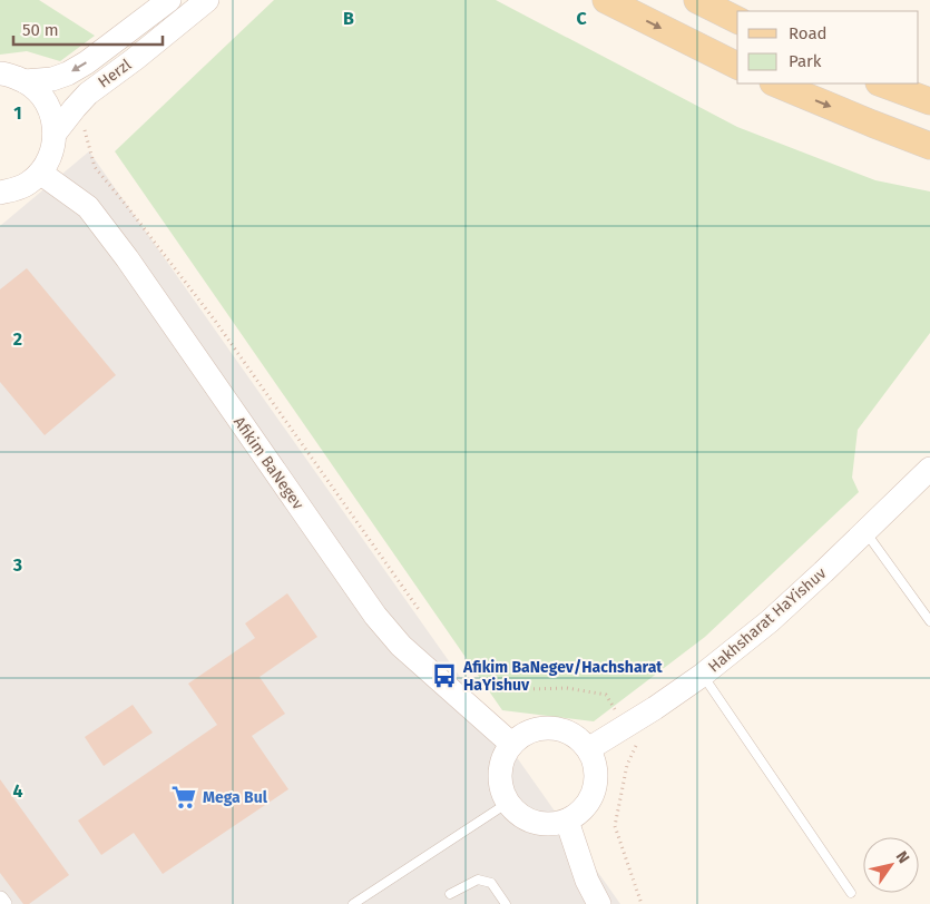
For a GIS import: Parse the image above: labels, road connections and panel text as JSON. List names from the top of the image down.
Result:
{
  "streets": {
    "street": ["Herzl", "Afikim BaNegev", "Hakhsharat HaYishuv"]
  },
  "crossings": [
    ["Afikim BaNegev", "Hakhsharat HaYishuv"]
  ],
  "places": {
    "bus stop": ["Afikim BaNegev/Hachsharat HaYishuv"],
    "supermarket": ["Mega Bul"]
  },
  "legend": ["Road", "Park"],
  "scale_bar": "50 m",
  "north": "top right",
  "grid": {
    "columns": ["B", "C"],
    "rows": [
      "1",
      "2",
      "3",
      "4"
    ]
  }
}
